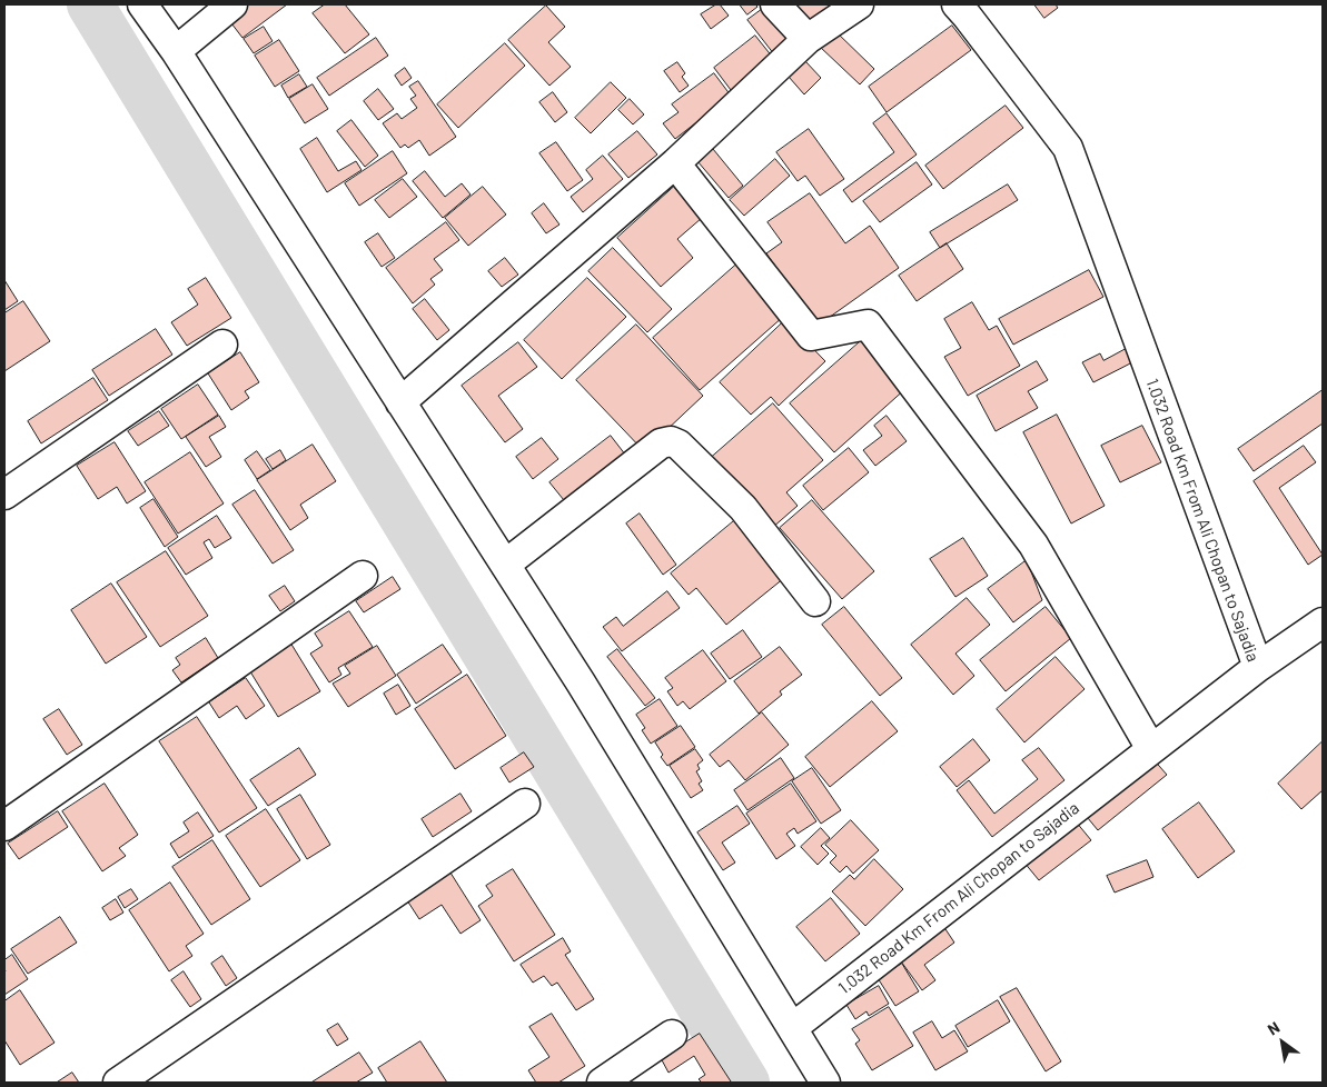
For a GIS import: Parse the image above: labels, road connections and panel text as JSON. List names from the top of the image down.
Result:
{
  "streets": {
    "street": ["1.032 Road Km From Ali Chopan to Sajadia"]
  },
  "north": "top left"
}
